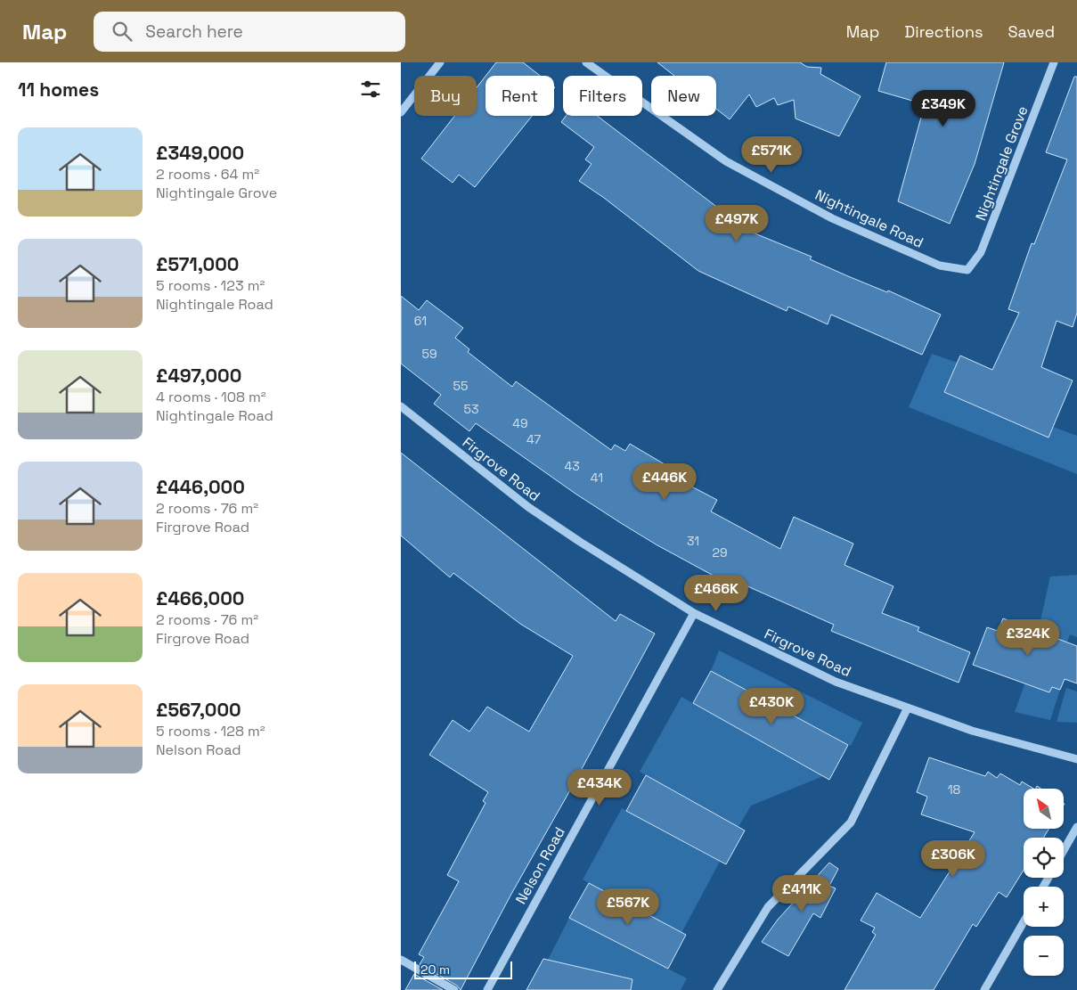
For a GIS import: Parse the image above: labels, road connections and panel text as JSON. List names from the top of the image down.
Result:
{
  "streets": {
    "street": [
      "Nightingale Grove",
      "Nightingale Road",
      "Firgrove Road",
      "Nelson Road"
    ]
  },
  "crossings": [
    ["Nightingale Grove", "Nightingale Road"],
    ["Firgrove Road", "Nelson Road"]
  ],
  "house_numbers": [
    "61",
    "59",
    "55",
    "53",
    "49",
    "47",
    "43",
    "41",
    "31",
    "29",
    "18"
  ],
  "scale_bar": "20 m",
  "north": "top left",
  "page": {
    "header": "Map",
    "search": "Search here",
    "nav": ["Map", "Directions", "Saved"],
    "heading": "11 homes",
    "chip": [
      "Buy",
      "Rent",
      "Filters",
      "New"
    ],
    "price": [
      "£349K",
      "£571K",
      "£497K",
      "£446K",
      "£466K",
      "£324K",
      "£430K",
      "£434K",
      "£306K",
      "£411K",
      "£567K"
    ],
    "list": [
      {
        "name": "£349,000",
        "note": "2 rooms · 64 m² · Nightingale Grove"
      },
      {
        "name": "£571,000",
        "note": "5 rooms · 123 m² · Nightingale Road"
      },
      {
        "name": "£497,000",
        "note": "4 rooms · 108 m² · Nightingale Road"
      },
      {
        "name": "£446,000",
        "note": "2 rooms · 76 m² · Firgrove Road"
      },
      {
        "name": "£466,000",
        "note": "2 rooms · 76 m² · Firgrove Road"
      },
      {
        "name": "£567,000",
        "note": "5 rooms · 128 m² · Nelson Road"
      }
    ],
    "map_buttons": ["+", "−"],
    "scale": "20 m"
  }
}
